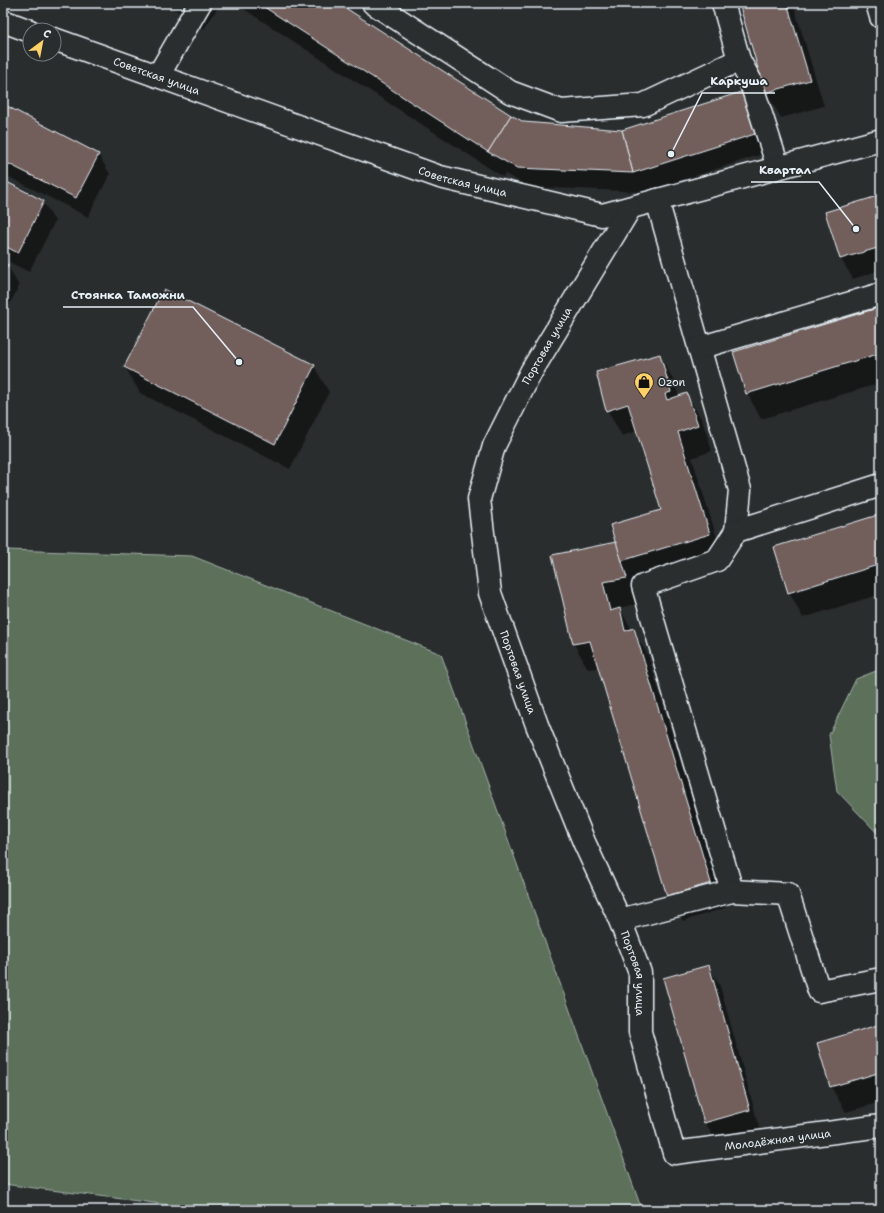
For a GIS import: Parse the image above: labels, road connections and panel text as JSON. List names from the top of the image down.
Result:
{
  "streets": {
    "street": ["Советская улица", "Портовая улица", "Молодёжная улица"]
  },
  "crossings": [
    ["Советская улица", "Портовая улица"],
    ["Портовая улица", "Молодёжная улица"]
  ],
  "places": {
    "other": ["Каркуша", "Квартал", "Стоянка Таможни"],
    "shop": ["Ozon"]
  },
  "north": "top right"
}
